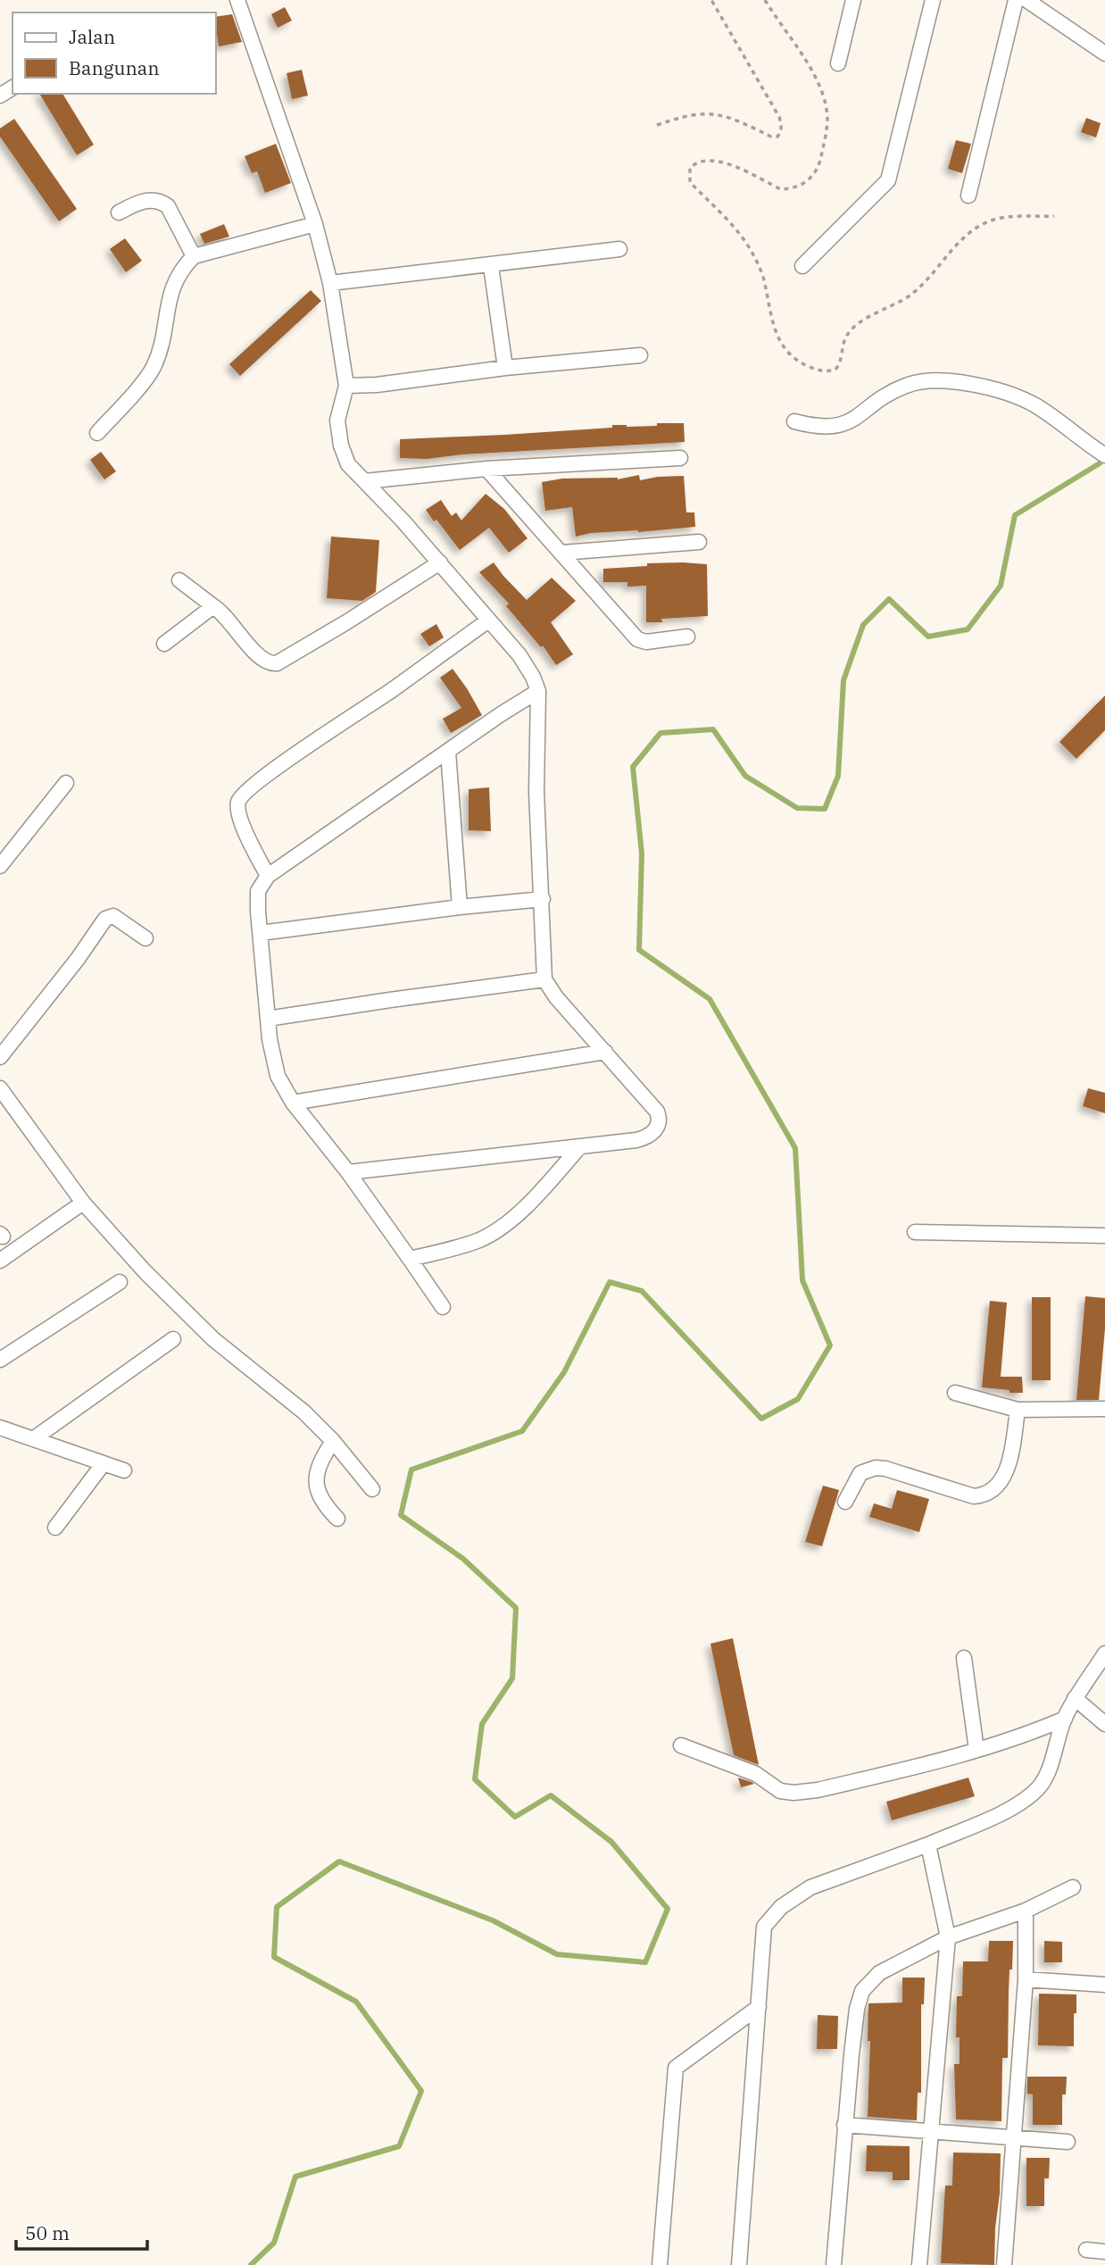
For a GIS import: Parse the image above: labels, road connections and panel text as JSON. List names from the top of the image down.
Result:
{
  "legend": ["Jalan", "Bangunan"],
  "scale_bar": "50 m"
}
